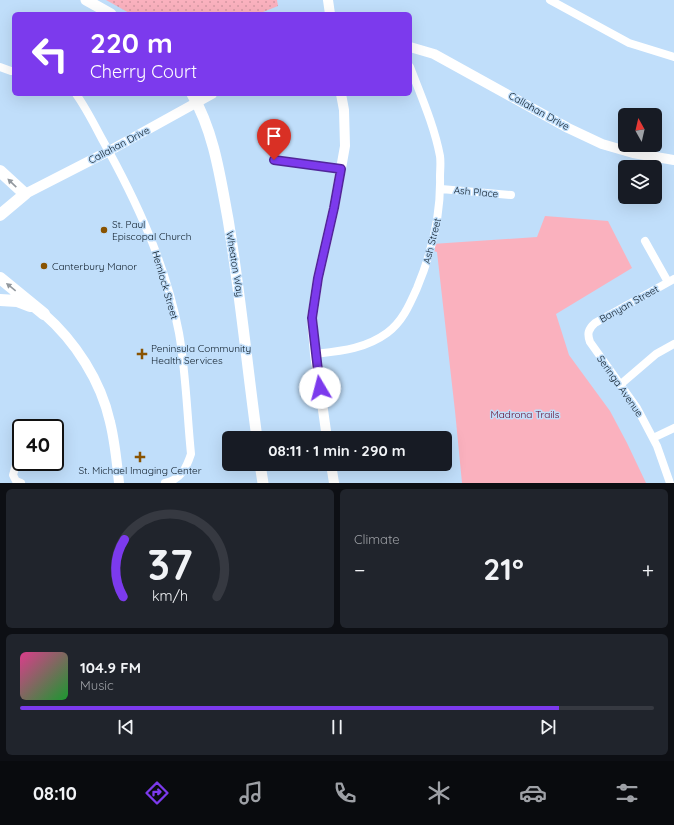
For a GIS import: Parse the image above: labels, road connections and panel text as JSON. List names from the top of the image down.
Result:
{
  "streets": {
    "main road": ["Wheaton Way"],
    "street": [
      "Callahan Drive",
      "Ash Place",
      "Ash Street",
      "Hemlock Street",
      "Banyan Street",
      "Seringa Avenue"
    ]
  },
  "crossings": [
    ["Callahan Drive", "Wheaton Way"],
    ["Callahan Drive", "Hemlock Street"],
    ["Ash Place", "Ash Street"],
    ["Banyan Street", "Seringa Avenue"]
  ],
  "parks": ["Madrona Trails"],
  "places": {
    "other": ["St. Paul Episcopal Church", "Canterbury Manor"],
    "health": ["Peninsula Community Health Services", "St. Michael Imaging Center"]
  },
  "north": "top",
  "page": {
    "turn": ["220 m", "Cherry Court"],
    "limit": "40",
    "trip": "08:11 · 1 min · 290 m",
    "tile": "Climate",
    "heat": ["−", "21°", "+"],
    "song": ["104.9 FM", "Music"],
    "tabs": "08:10",
    "gauge": ["37", "km/h"]
  }
}
